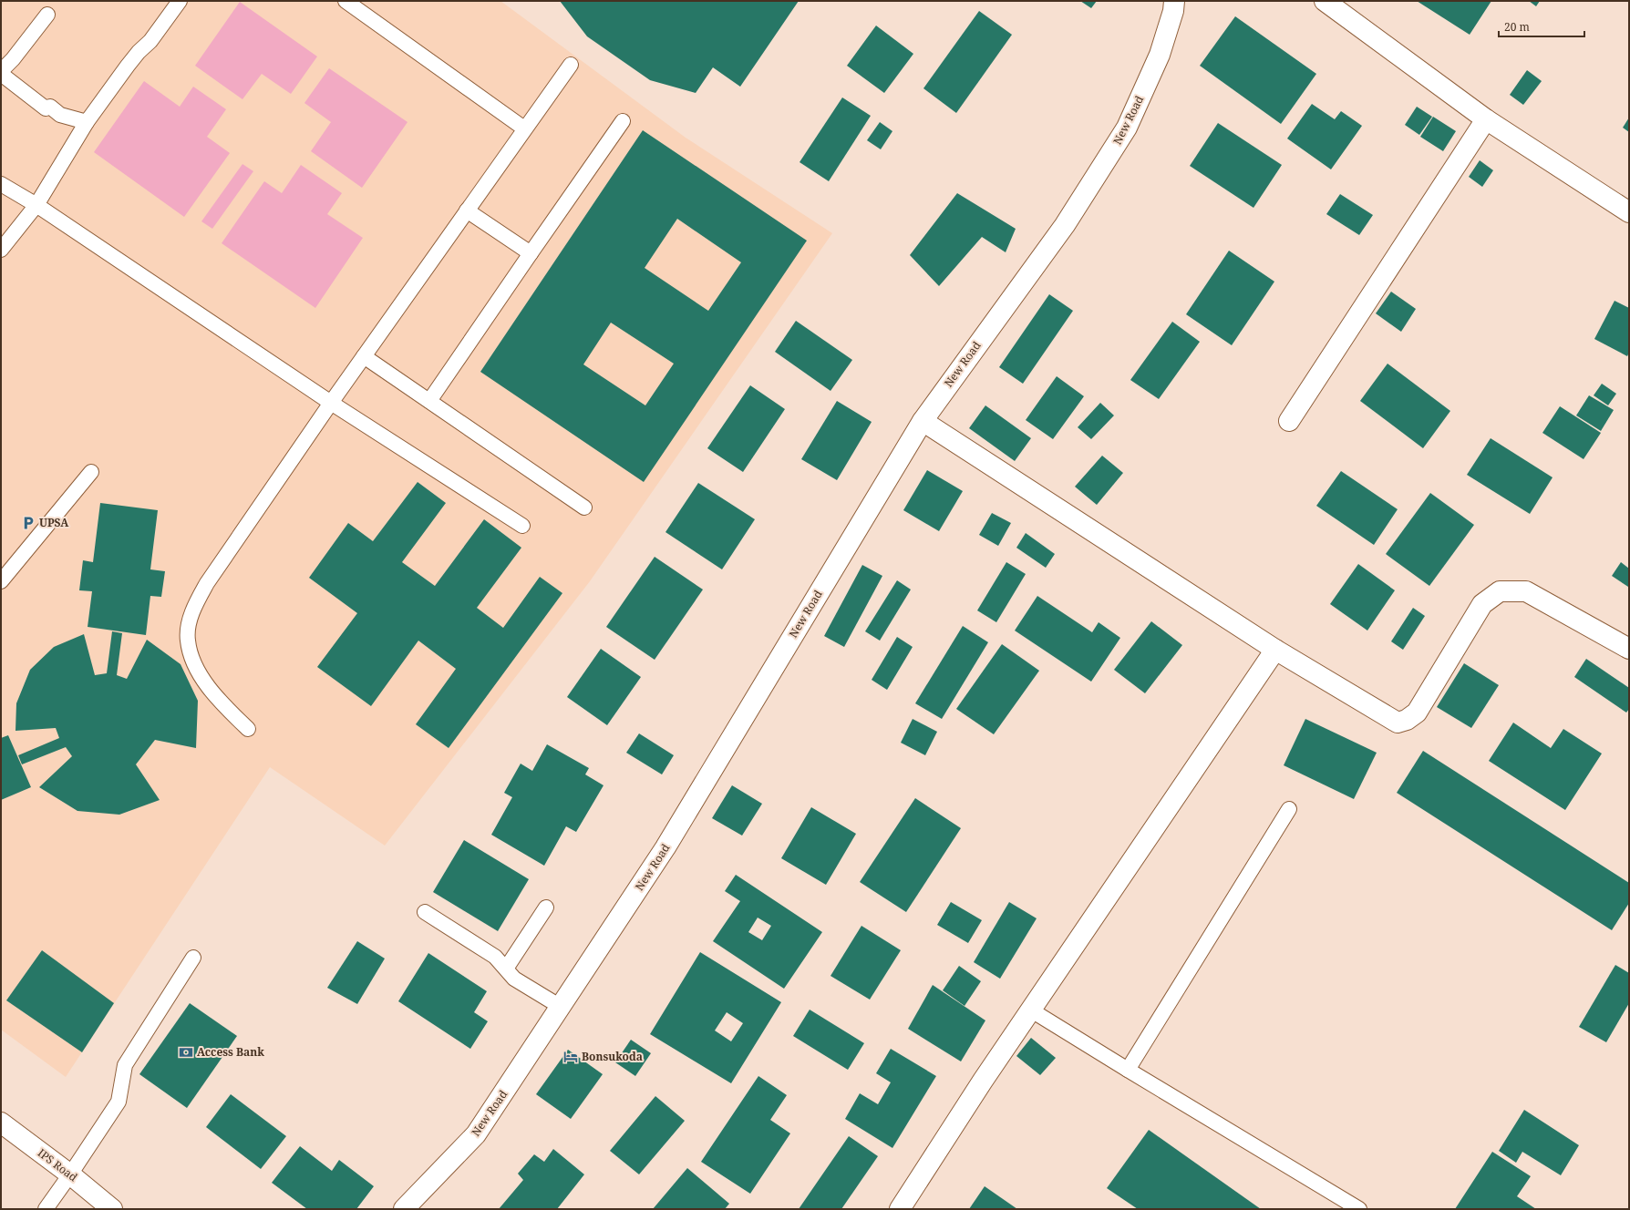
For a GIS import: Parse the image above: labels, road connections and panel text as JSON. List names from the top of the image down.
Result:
{
  "streets": {
    "street": ["New Road", "IPS Road"]
  },
  "places": {
    "parking": ["UPSA"],
    "bank": ["Access Bank"],
    "hotel": ["Bonsukoda"]
  },
  "scale_bar": "20 m"
}
